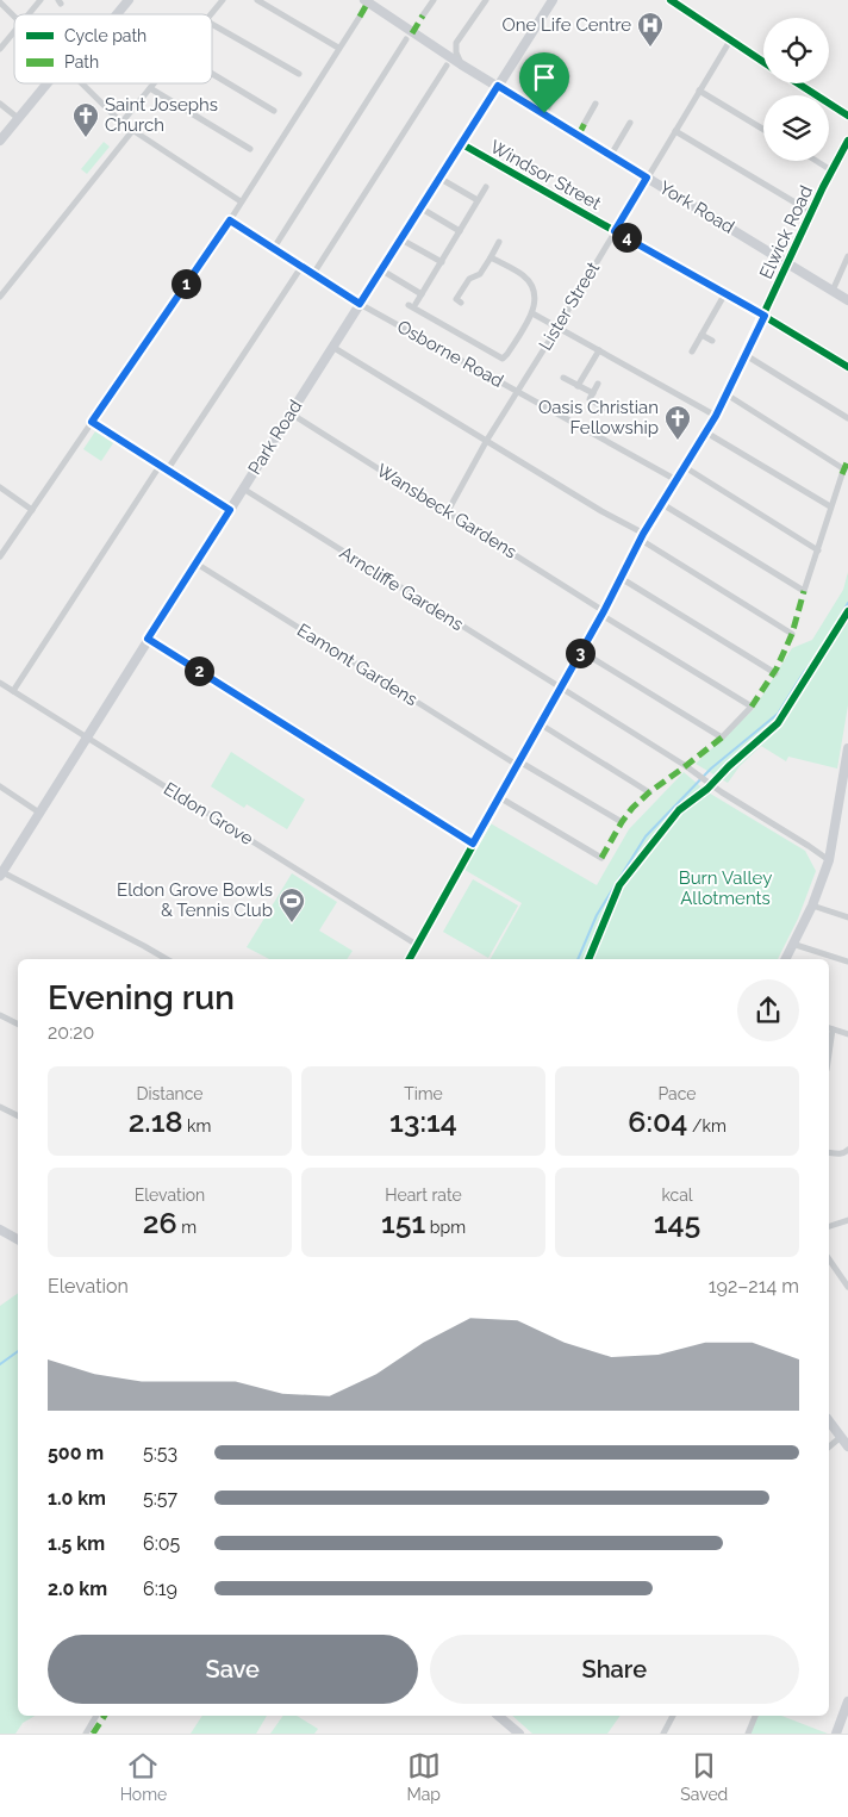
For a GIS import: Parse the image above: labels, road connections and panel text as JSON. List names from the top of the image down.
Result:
{
  "streets": {
    "street": [
      "Windsor Street",
      "York Road",
      "Elwick Road",
      "Lister Street",
      "Osborne Road",
      "Park Road",
      "Wansbeck Gardens",
      "Arncliffe Gardens",
      "Eamont Gardens",
      "Eldon Grove"
    ]
  },
  "crossings": [
    ["Windsor Street", "Elwick Road"],
    ["Windsor Street", "Lister Street"],
    ["Windsor Street", "Park Road"],
    ["York Road", "Elwick Road"],
    ["York Road", "Lister Street"],
    ["York Road", "Park Road"],
    ["Elwick Road", "Osborne Road"],
    ["Elwick Road", "Wansbeck Gardens"],
    ["Elwick Road", "Arncliffe Gardens"],
    ["Elwick Road", "Eamont Gardens"],
    ["Elwick Road", "Eldon Grove"],
    ["Lister Street", "Osborne Road"],
    ["Lister Street", "Wansbeck Gardens"],
    ["Osborne Road", "Park Road"],
    ["Park Road", "Wansbeck Gardens"],
    ["Park Road", "Arncliffe Gardens"],
    ["Park Road", "Eamont Gardens"],
    ["Park Road", "Eldon Grove"]
  ],
  "parks": ["Burn Valley Allotments"],
  "places": {
    "hospital": ["One Life Centre"],
    "church": ["Saint Josephs Church", "Oasis Christian Fellowship"],
    "sports": ["Eldon Grove Bowls & Tennis Club"]
  },
  "legend": ["Cycle path", "Path"],
  "page": {
    "pins": [
      "4",
      "1",
      "3",
      "2"
    ],
    "heading": ["Evening run", "20:20"],
    "stats": [
      ["Distance", "2.18 km"],
      ["Time", "13:14"],
      ["Pace", "6:04 /km"],
      ["Elevation", "26 m"],
      ["Heart rate", "151 bpm"],
      ["kcal", "145"]
    ],
    "chart": ["Elevation", "192–214 m"],
    "list": [
      {
        "name": "500 m",
        "note": "5:53"
      },
      {
        "name": "1.0 km",
        "note": "5:57"
      },
      {
        "name": "1.5 km",
        "note": "6:05"
      },
      {
        "name": "2.0 km",
        "note": "6:19"
      }
    ],
    "buttons": ["Save", "Share"],
    "tabs": ["Home", "Map", "Saved"]
  }
}
